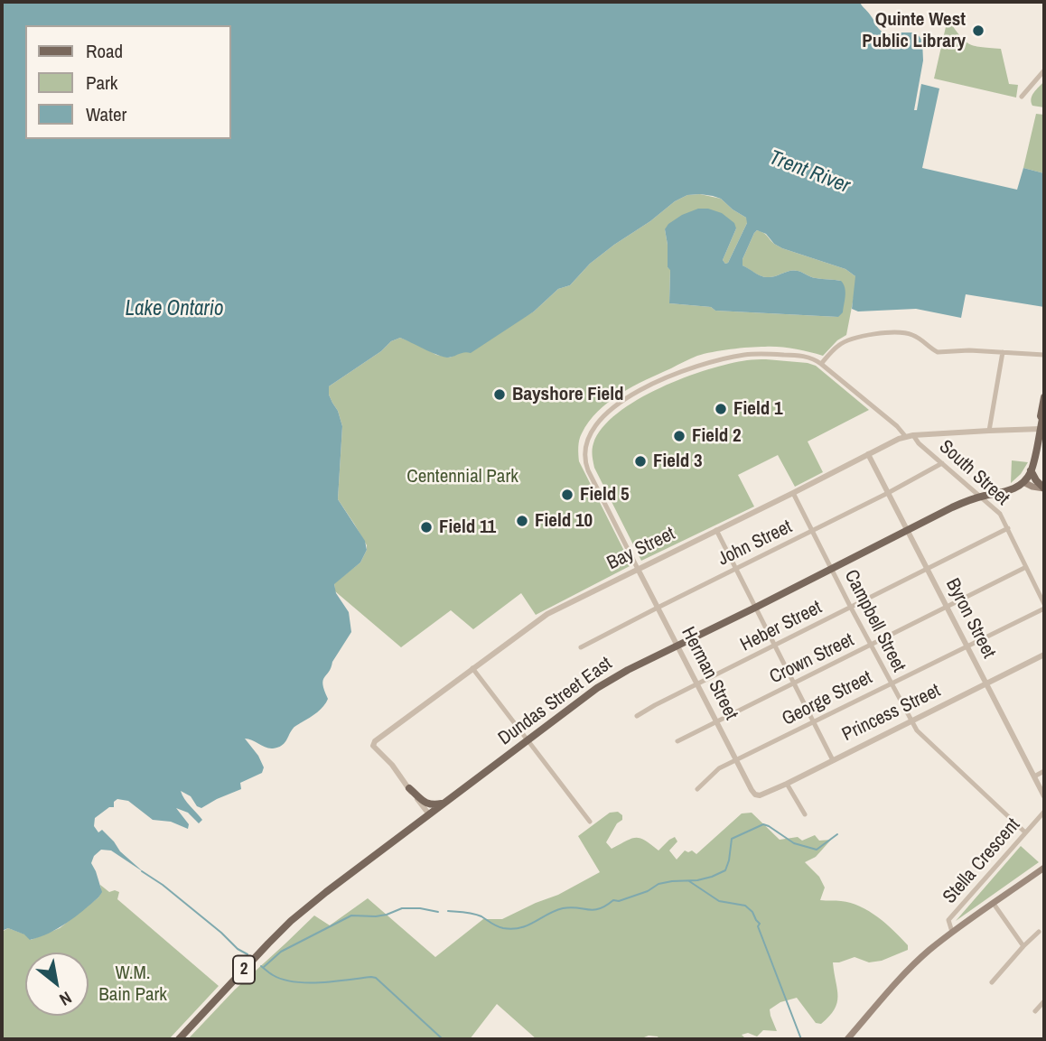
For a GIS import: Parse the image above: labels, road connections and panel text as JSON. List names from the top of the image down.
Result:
{
  "streets": {
    "main road": ["Dundas Street East", "2"],
    "street": [
      "South Street",
      "John Street",
      "Bay Street",
      "Byron Street",
      "Campbell Street",
      "Heber Street",
      "Crown Street",
      "Herman Street",
      "George Street",
      "Princess Street",
      "Stella Crescent"
    ]
  },
  "crossings": [
    ["South Street", "John Street"],
    ["South Street", "Bay Street"],
    ["South Street", "Heber Street"],
    ["South Street", "Crown Street"],
    ["South Street", "George Street"],
    ["South Street", "Dundas Street East"],
    ["John Street", "Byron Street"],
    ["John Street", "Campbell Street"],
    ["John Street", "Herman Street"],
    ["Bay Street", "Byron Street"],
    ["Bay Street", "Campbell Street"],
    ["Bay Street", "Herman Street"],
    ["Bay Street", "Dundas Street East"],
    ["Byron Street", "Heber Street"],
    ["Byron Street", "Crown Street"],
    ["Byron Street", "George Street"],
    ["Byron Street", "Dundas Street East"],
    ["Byron Street", "Princess Street"],
    ["Campbell Street", "Heber Street"],
    ["Campbell Street", "Crown Street"],
    ["Campbell Street", "George Street"],
    ["Campbell Street", "Dundas Street East"],
    ["Campbell Street", "Princess Street"],
    ["Campbell Street", "Stella Crescent"],
    ["Heber Street", "Herman Street"],
    ["Crown Street", "Herman Street"],
    ["Herman Street", "George Street"],
    ["Herman Street", "Dundas Street East"],
    ["Herman Street", "Princess Street"]
  ],
  "water": ["Trent River", "Lake Ontario"],
  "parks": ["Centennial Park", "W.M. Bain Park"],
  "places": [
    "Quinte West Public Library",
    "Bayshore Field",
    "Field 1",
    "Field 2",
    "Field 3",
    "Field 5",
    "Field 10",
    "Field 11"
  ],
  "legend": ["Road", "Park", "Water"],
  "north": "bottom right"
}
